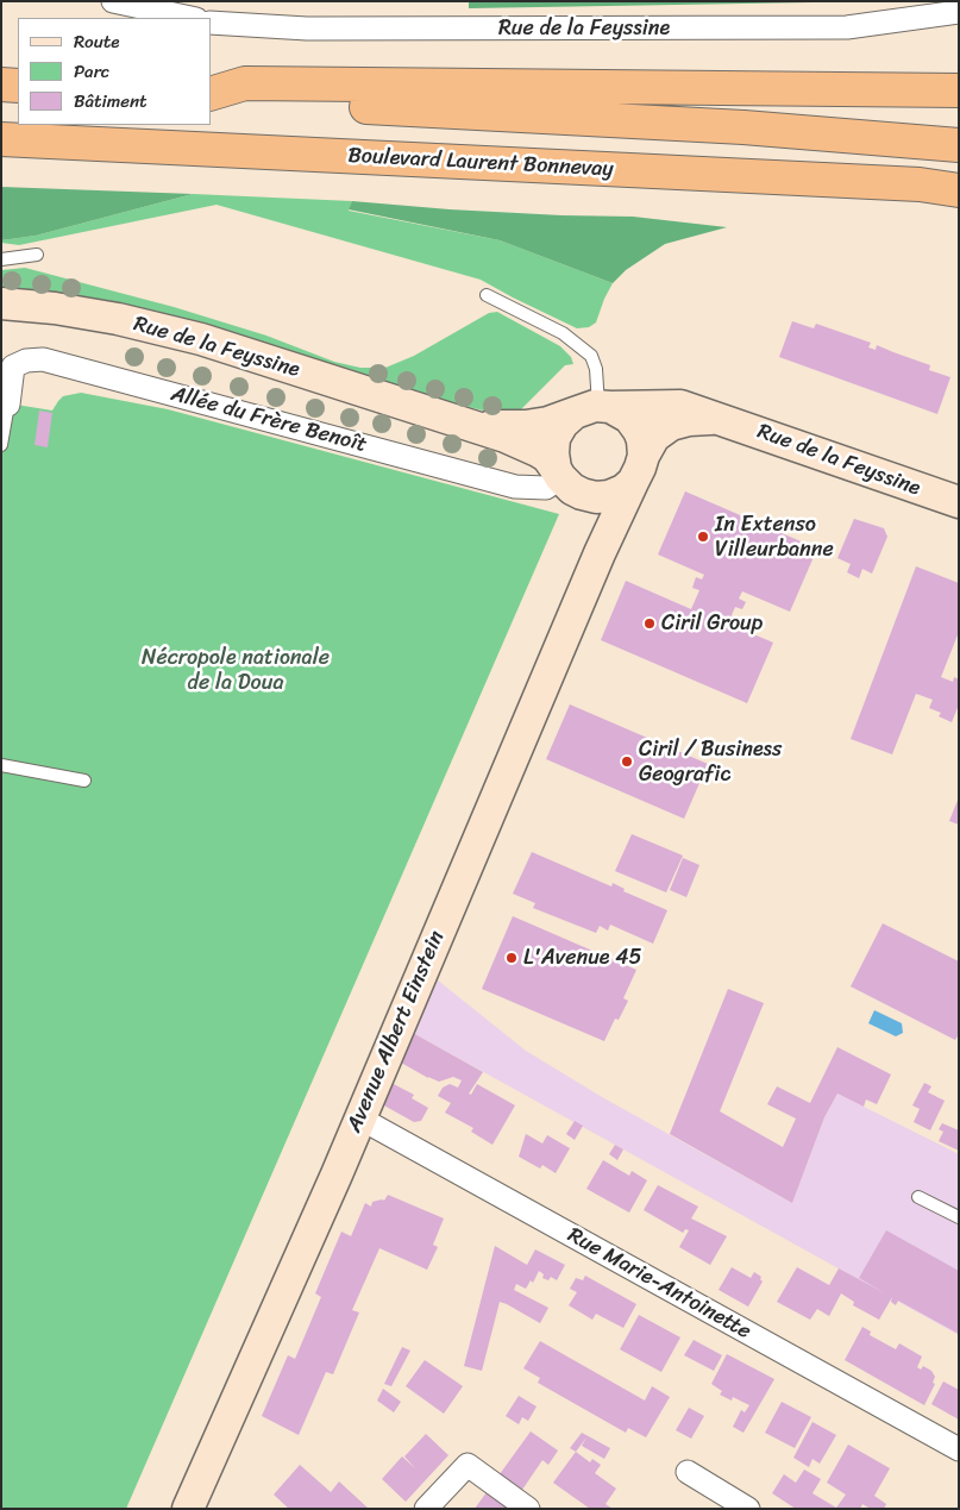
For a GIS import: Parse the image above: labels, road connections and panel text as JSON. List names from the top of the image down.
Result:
{
  "streets": {
    "highway": ["Boulevard Laurent Bonnevay"],
    "street": [
      "Rue de la Feyssine",
      "Allée du Frère Benoît",
      "Avenue Albert Einstein",
      "Rue Marie-Antoinette"
    ]
  },
  "crossings": [
    ["Rue de la Feyssine", "Allée du Frère Benoît"],
    ["Rue de la Feyssine", "Avenue Albert Einstein"],
    ["Allée du Frère Benoît", "Avenue Albert Einstein"],
    ["Avenue Albert Einstein", "Rue Marie-Antoinette"]
  ],
  "parks": ["Nécropole nationale de la Doua"],
  "places": [
    "In Extenso Villeurbanne",
    "Ciril Group",
    "Ciril / Business Geografic",
    "L'Avenue 45"
  ],
  "legend": ["Route", "Parc", "Bâtiment"]
}
